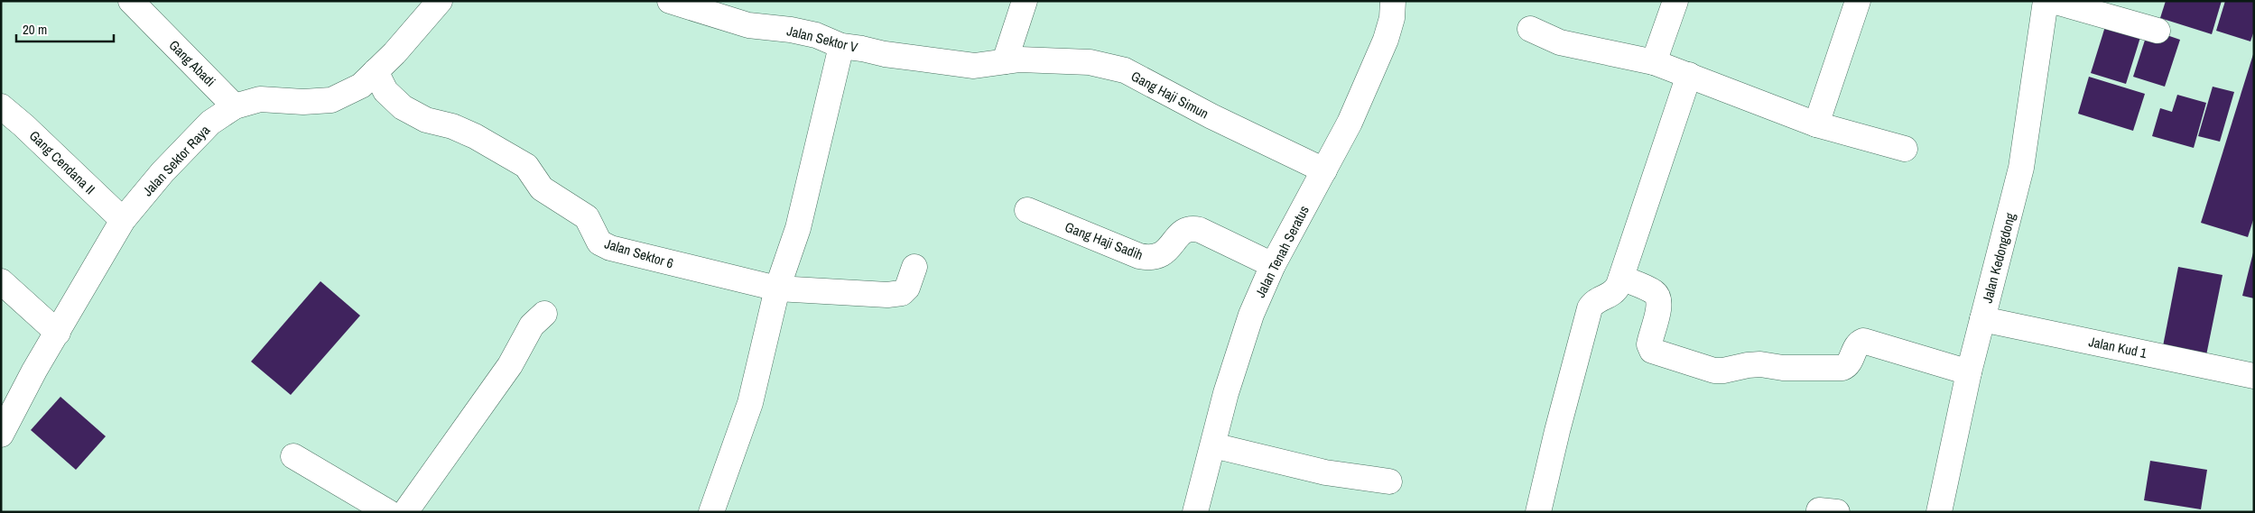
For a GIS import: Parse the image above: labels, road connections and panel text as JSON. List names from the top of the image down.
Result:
{
  "streets": {
    "street": [
      "Jalan Sektor V",
      "Gang Abadi",
      "Gang Haji Simun",
      "Jalan Sektor Raya",
      "Gang Cendana II",
      "Gang Haji Sadih",
      "Jalan Tenah Seratus",
      "Jalan Sektor 6",
      "Jalan Kedongdong",
      "Jalan Kud 1"
    ]
  },
  "crossings": [
    ["Jalan Sektor V", "Gang Haji Simun"],
    ["Gang Abadi", "Jalan Sektor Raya"],
    ["Gang Haji Simun", "Jalan Tenah Seratus"],
    ["Jalan Sektor Raya", "Gang Cendana II"],
    ["Jalan Sektor Raya", "Jalan Sektor 6"],
    ["Gang Haji Sadih", "Jalan Tenah Seratus"],
    ["Jalan Kedongdong", "Jalan Kud 1"]
  ],
  "scale_bar": "20 m"
}
